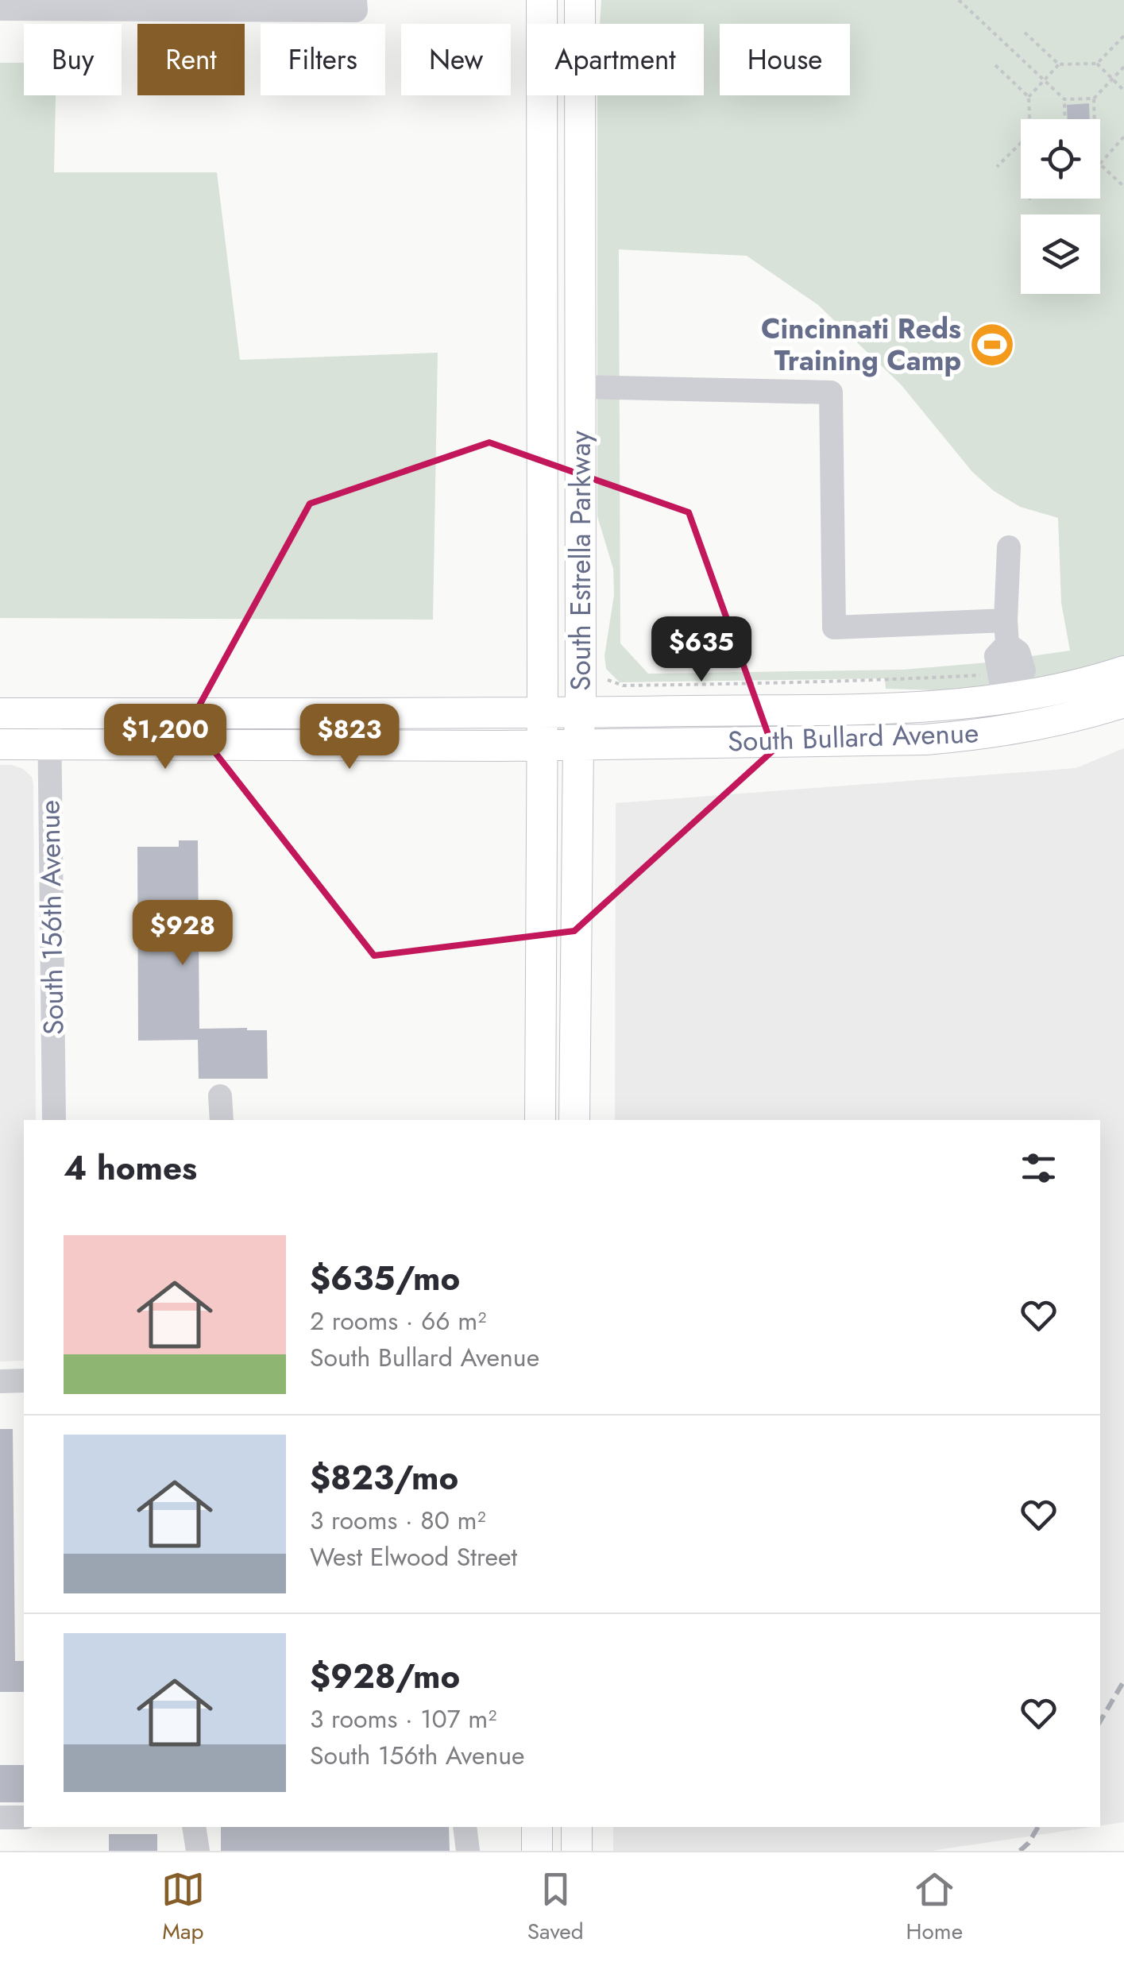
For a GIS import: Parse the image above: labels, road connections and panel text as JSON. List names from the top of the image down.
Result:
{
  "streets": {
    "main road": ["South Estrella Parkway", "South Bullard Avenue"],
    "street": ["South 156th Avenue"]
  },
  "crossings": [
    ["South Estrella Parkway", "South Bullard Avenue"],
    ["South Bullard Avenue", "South 156th Avenue"]
  ],
  "places": {
    "sports": ["Cincinnati Reds Training Camp"]
  },
  "page": {
    "chip": [
      "Buy",
      "Rent",
      "Filters",
      "New",
      "Apartment",
      "House"
    ],
    "price": [
      "$635",
      "$1,200",
      "$823",
      "$928"
    ],
    "heading": "4 homes",
    "list": [
      {
        "name": "$635/mo",
        "note": "2 rooms · 66 m² · South Bullard Avenue"
      },
      {
        "name": "$823/mo",
        "note": "3 rooms · 80 m² · West Elwood Street"
      },
      {
        "name": "$928/mo",
        "note": "3 rooms · 107 m² · South 156th Avenue"
      }
    ],
    "tabs": ["Map", "Saved", "Home"]
  }
}
